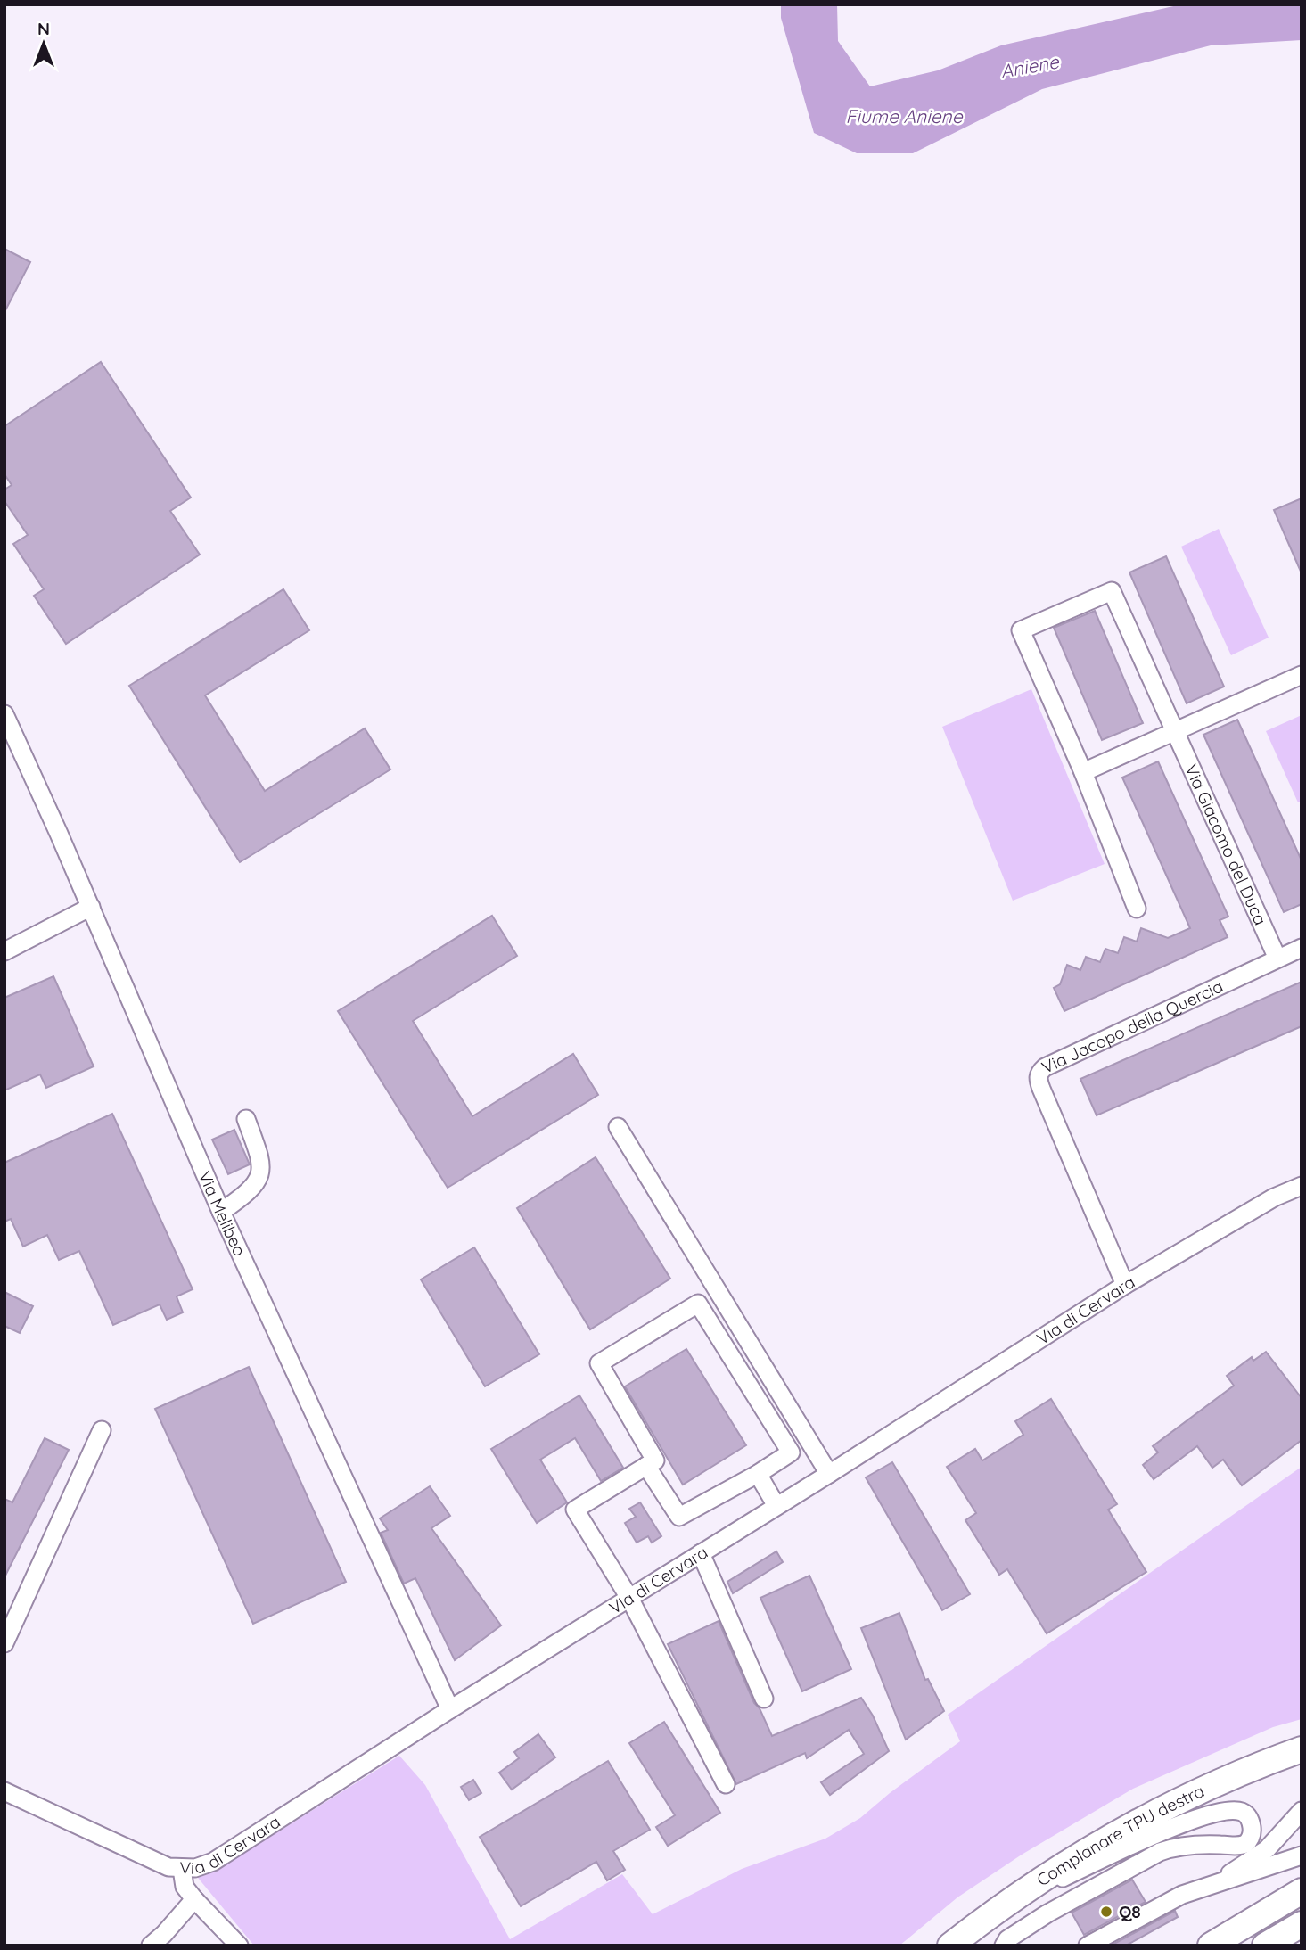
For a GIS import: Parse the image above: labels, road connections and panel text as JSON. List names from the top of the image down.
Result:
{
  "streets": {
    "highway": ["Complanare TPU destra"],
    "street": [
      "Via Giacomo del Duca",
      "Via Jacopo della Quercia",
      "Via Melibeo",
      "Via di Cervara"
    ]
  },
  "crossings": [
    ["Via Giacomo del Duca", "Via Jacopo della Quercia"],
    ["Via Jacopo della Quercia", "Via di Cervara"],
    ["Via Melibeo", "Via di Cervara"]
  ],
  "water": ["Aniene", "Fiume Aniene"],
  "places": ["Q8"],
  "north": "top"
}
